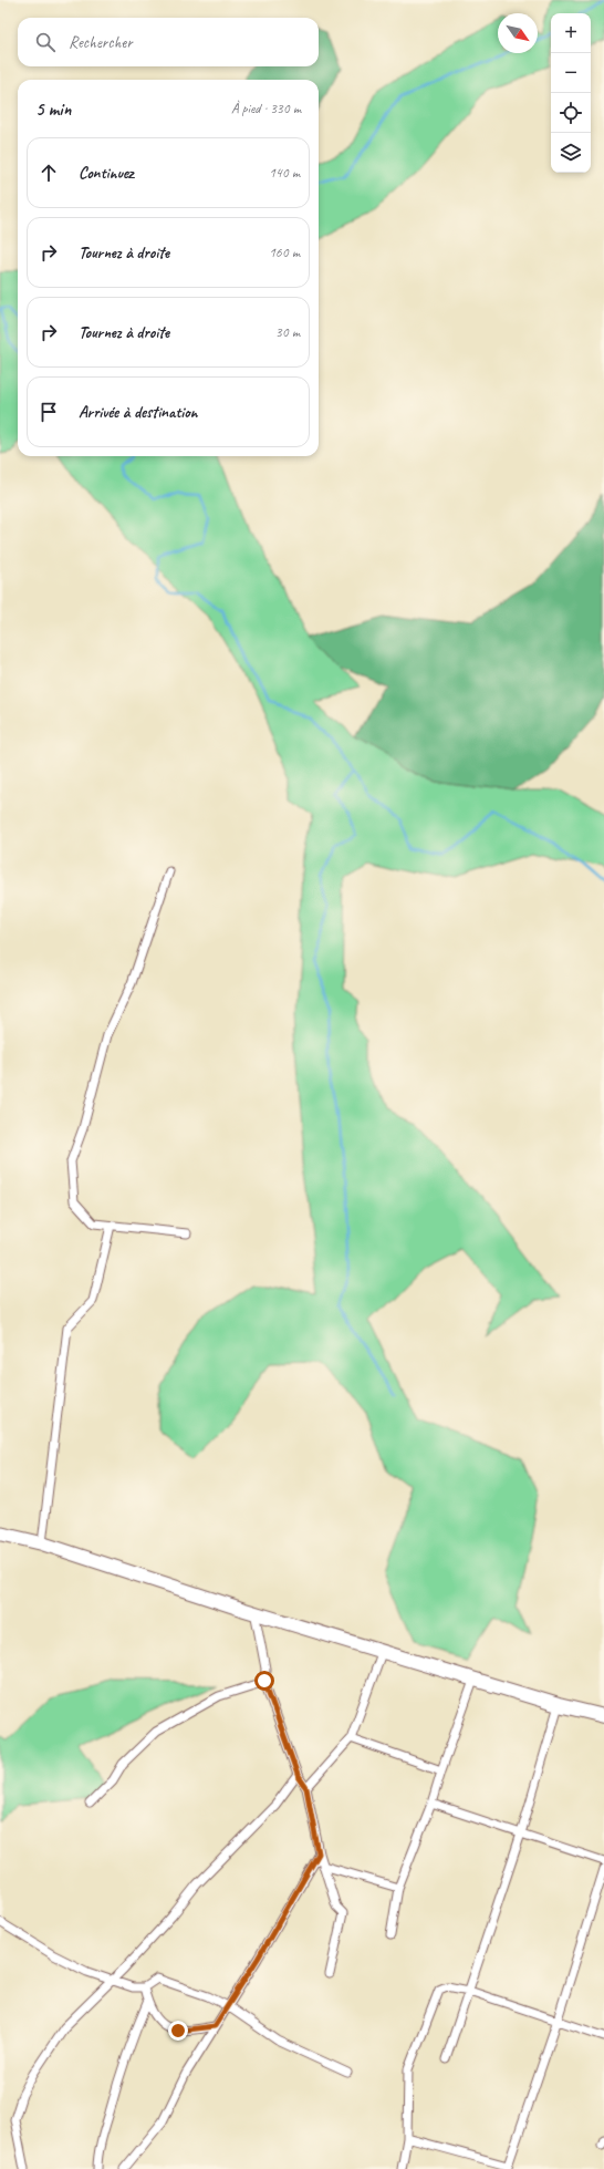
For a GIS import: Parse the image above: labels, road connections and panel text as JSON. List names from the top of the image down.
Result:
{
  "north": "bottom right",
  "page": {
    "map_buttons": ["+", "−"],
    "search": "Rechercher",
    "heading": ["5 min", "À pied · 330 m"],
    "list": [
      ["Continuez", "140 m"],
      ["Tournez à droite", "160 m"],
      ["Tournez à droite", "30 m"],
      "Arrivée à destination"
    ]
  }
}
